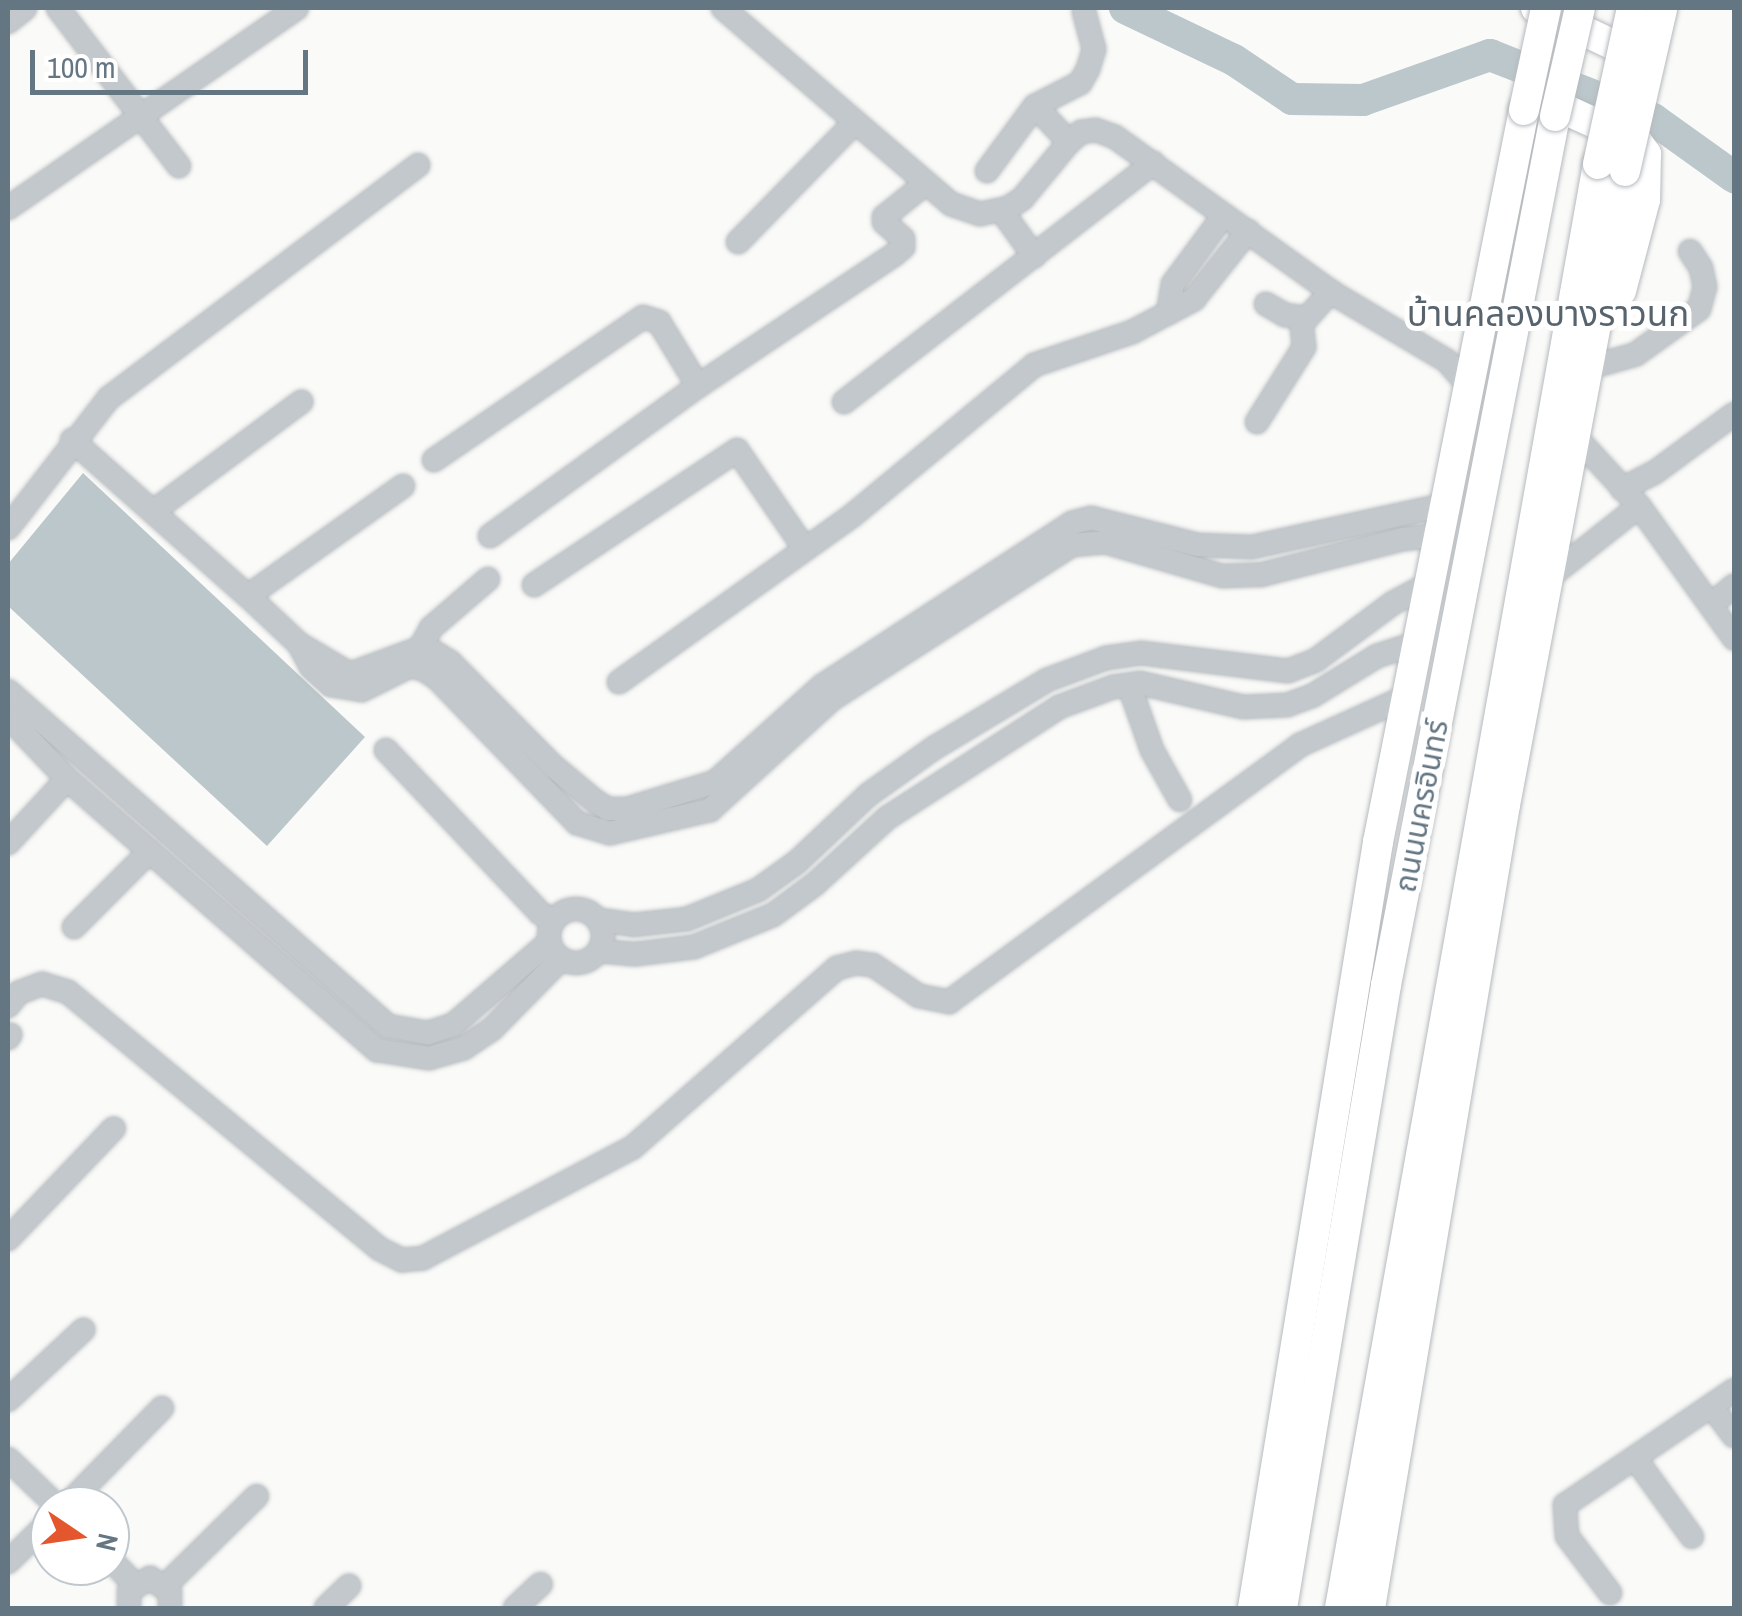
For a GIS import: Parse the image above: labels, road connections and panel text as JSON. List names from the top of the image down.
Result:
{
  "streets": {
    "main road": ["ถนนนครอินทร์"]
  },
  "districts": ["บ้านคลองบางราวนก"],
  "scale_bar": "100 m",
  "north": "right"
}
